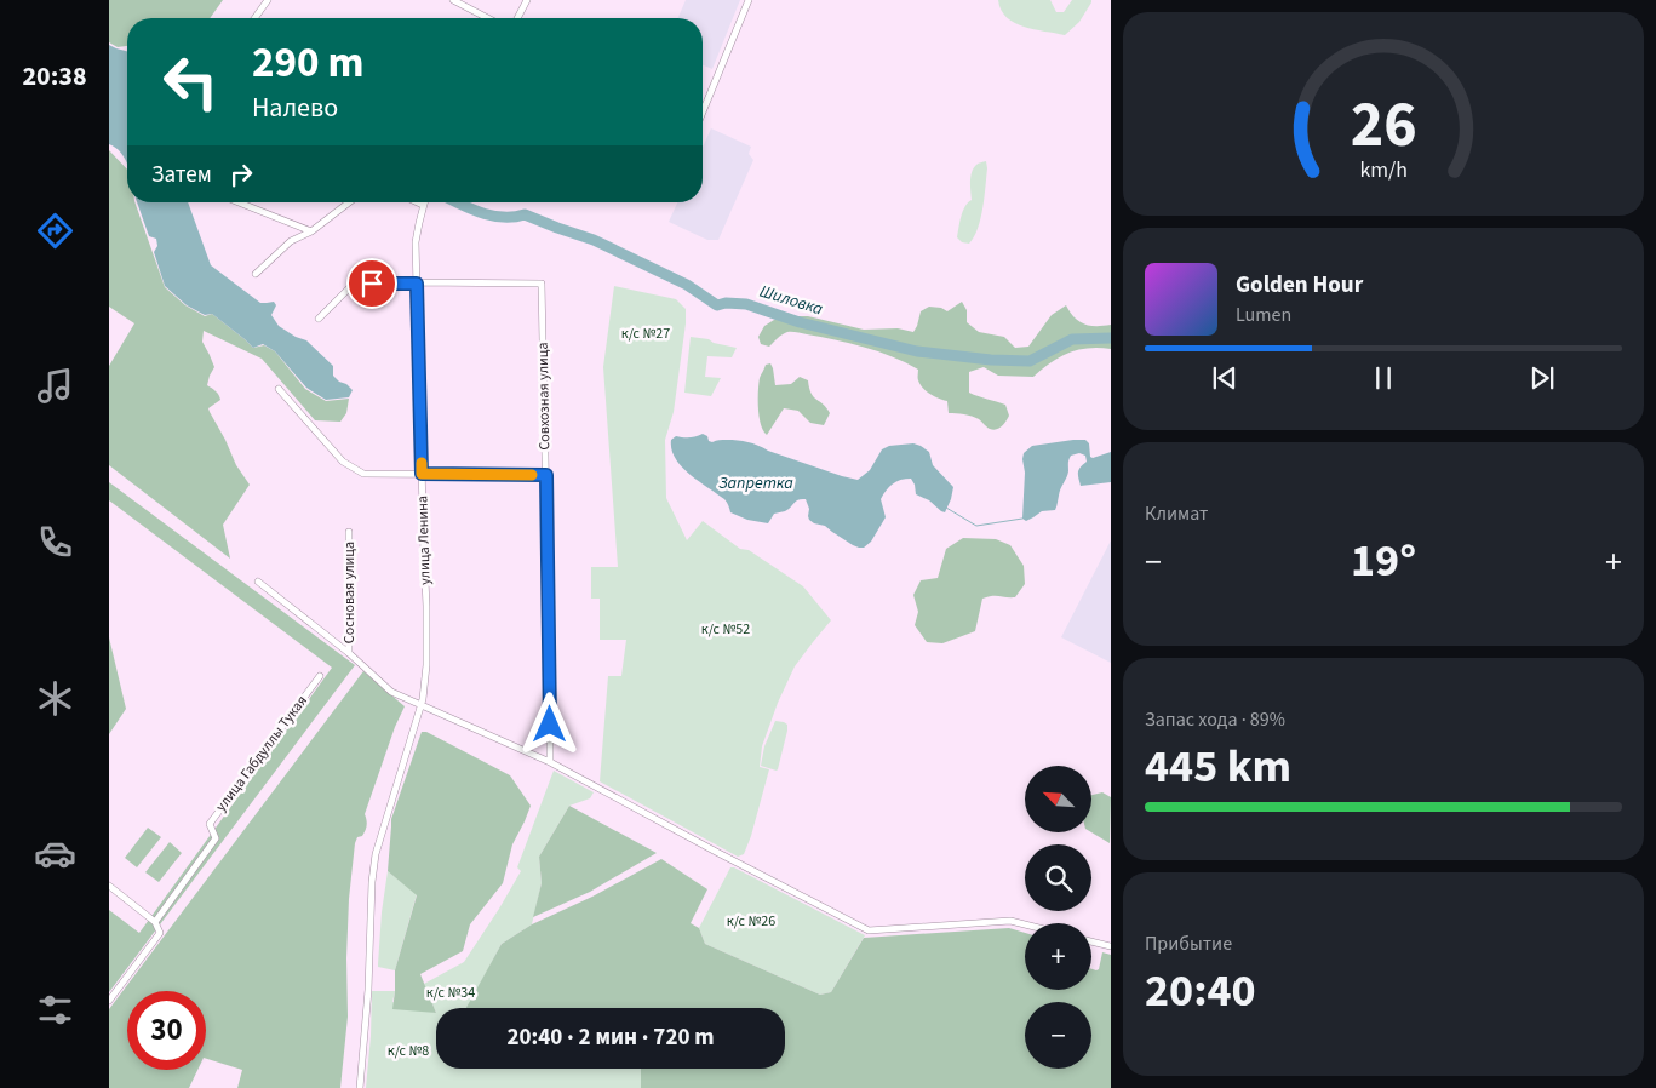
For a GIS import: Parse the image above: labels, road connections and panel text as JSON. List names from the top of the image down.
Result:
{
  "streets": {
    "street": [
      "Совхозная улица",
      "улица Ленина",
      "Сосновая улица",
      "улица Габдуллы Тукая"
    ]
  },
  "crossings": [
    ["Совхозная улица", "улица Ленина"]
  ],
  "water": ["Шиловка", "Запретка"],
  "parks": [
    "к/с №27",
    "к/с №52",
    "к/с №26",
    "к/с №34",
    "к/с №8"
  ],
  "north": "top left",
  "page": {
    "tabs": "20:38",
    "turn": ["290 m", "Налево"],
    "then": "Затем",
    "song": ["Golden Hour", "Lumen"],
    "tile": [
      "Климат",
      ["Запас хода · 89%", "445 km"],
      ["Прибытие", "20:40"]
    ],
    "heat": ["−", "19°", "+"],
    "map_buttons": ["+", "−"],
    "limit": "30",
    "trip": "20:40 · 2 мин · 720 m",
    "gauge": ["26", "km/h"]
  }
}
